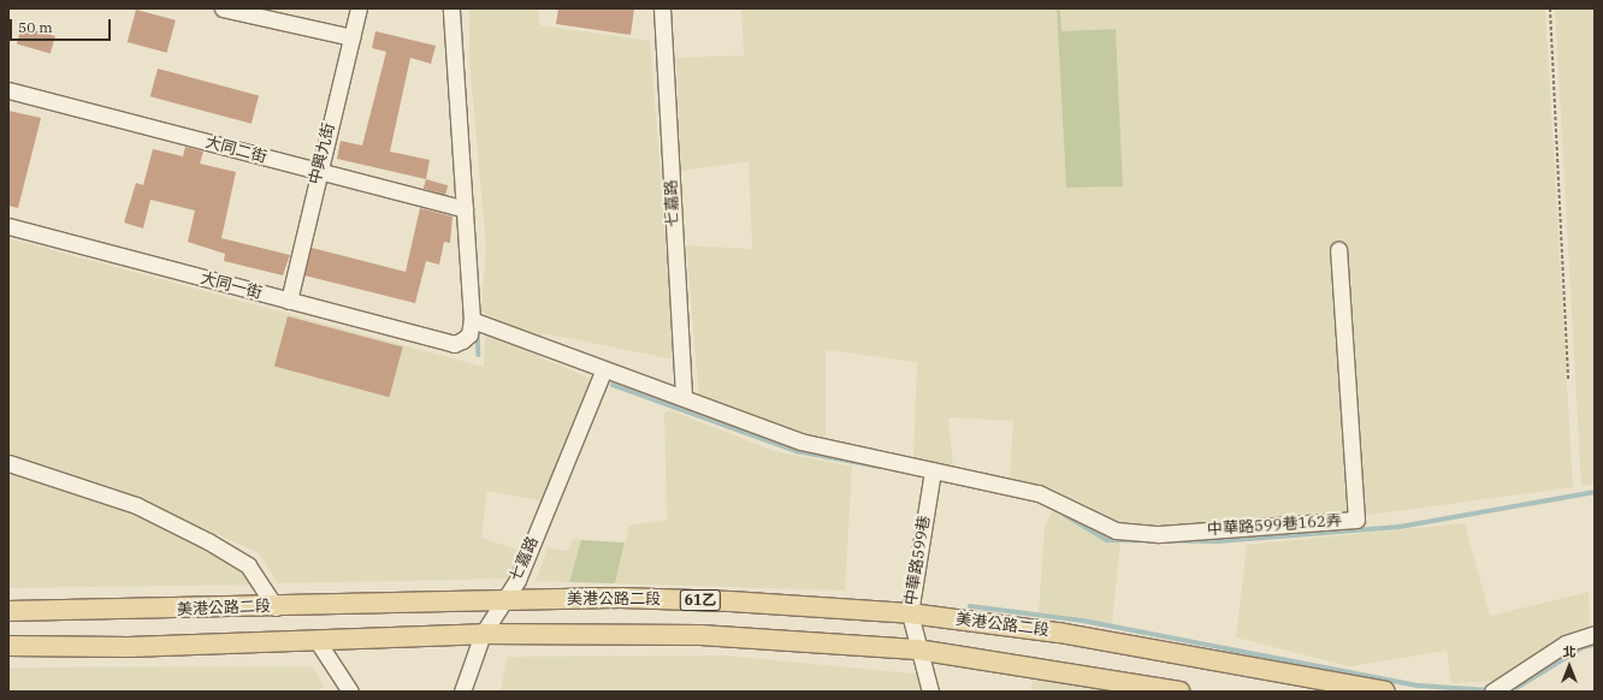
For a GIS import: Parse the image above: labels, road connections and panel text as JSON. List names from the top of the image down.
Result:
{
  "streets": {
    "main road": ["美港公路二段", "61乙"],
    "street": [
      "大同二街",
      "中興九街",
      "七嘉路",
      "大同一街",
      "中華路599巷162弄",
      "中華路599巷"
    ]
  },
  "crossings": [
    ["大同二街", "中興九街"],
    ["中興九街", "大同一街"],
    ["七嘉路", "美港公路二段"],
    ["七嘉路", "61乙"],
    ["中華路599巷162弄", "中華路599巷"],
    ["中華路599巷", "美港公路二段"],
    ["中華路599巷", "61乙"]
  ],
  "scale_bar": "50 m",
  "north": "top"
}
